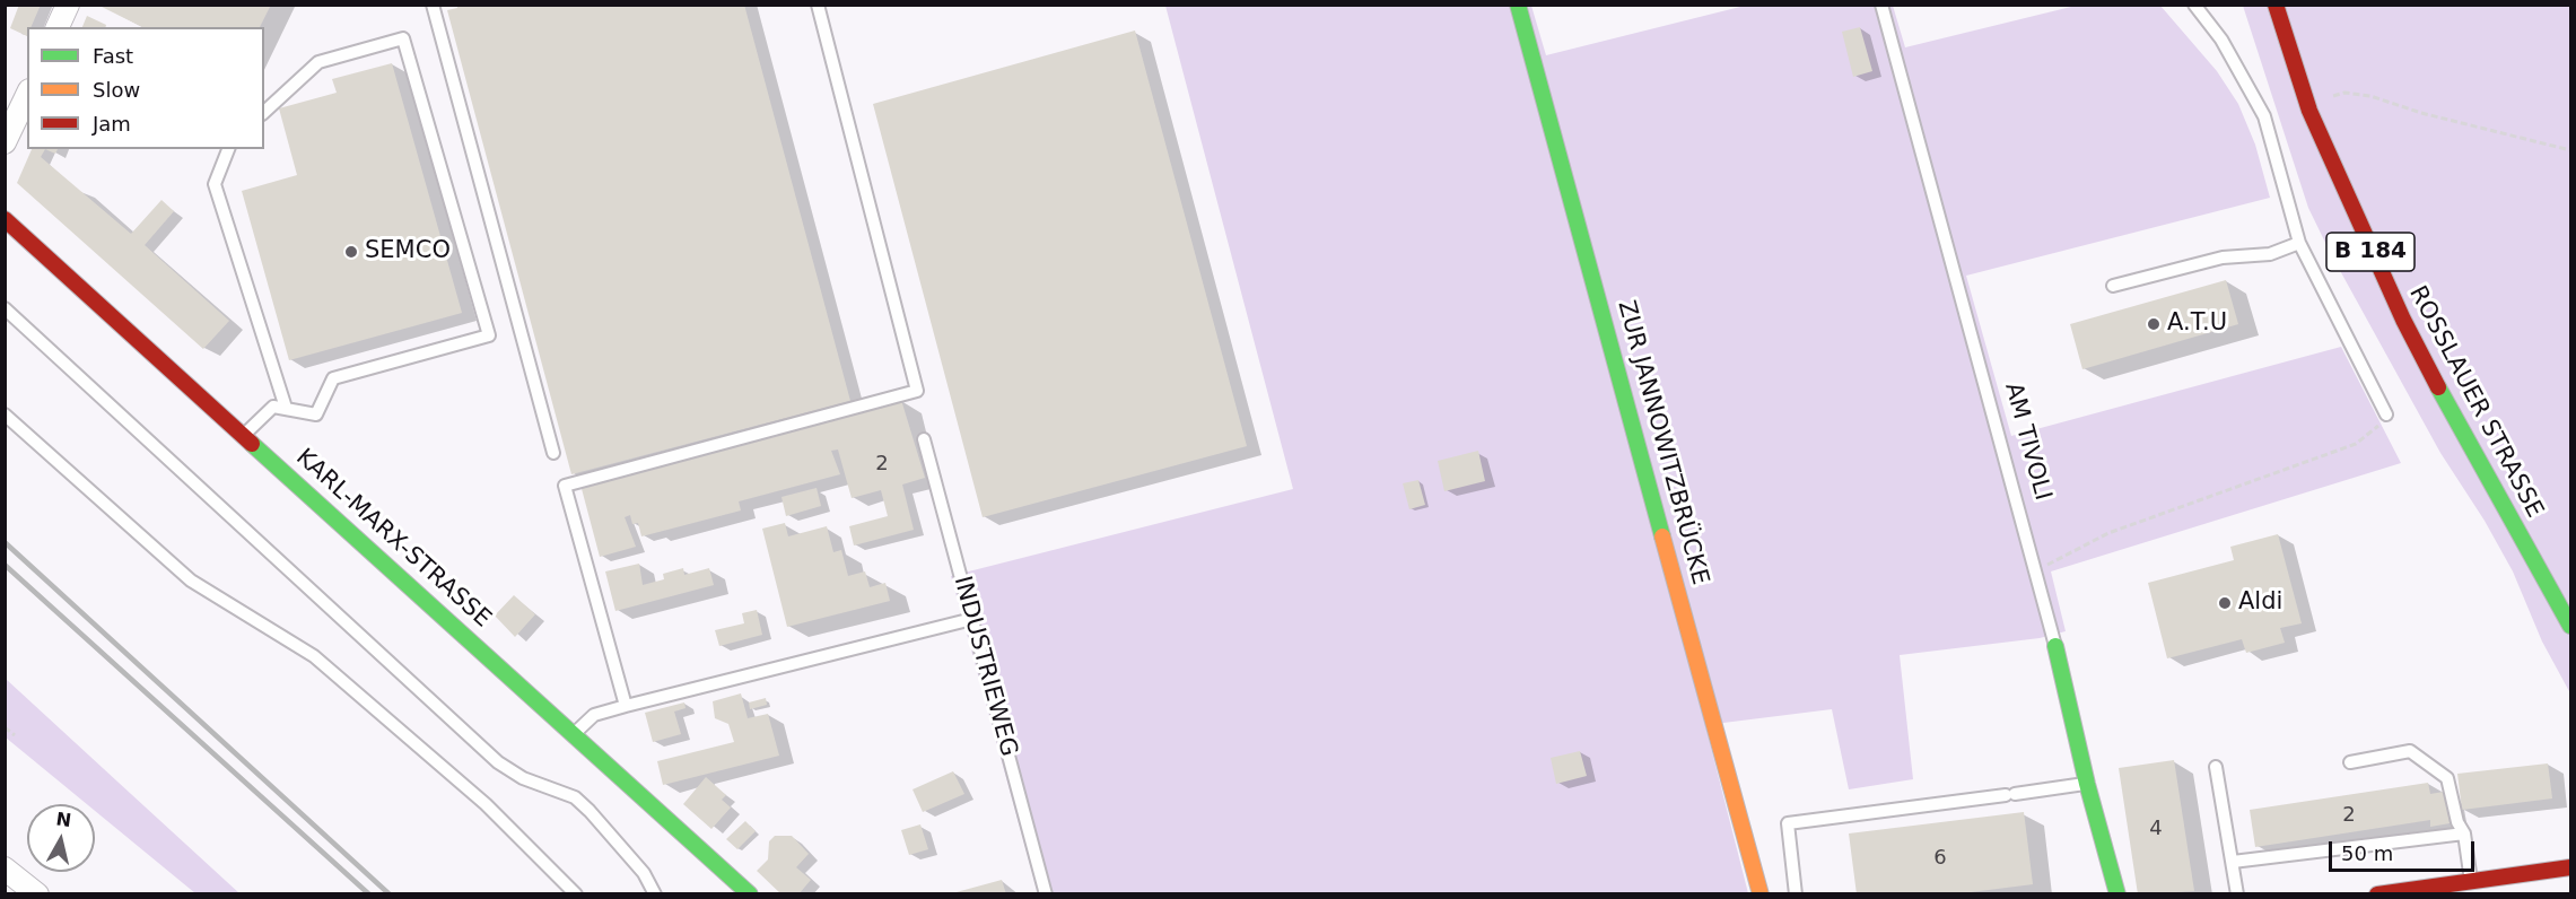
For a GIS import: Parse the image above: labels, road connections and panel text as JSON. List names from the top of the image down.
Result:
{
  "streets": {
    "street": [
      "B 184",
      "ROSSLAUER STRASSE",
      "AM TIVOLI",
      "ZUR JANNOWITZBRÜCKE",
      "KARL-MARX-STRASSE"
    ],
    "lane": ["INDUSTRIEWEG"]
  },
  "places": ["SEMCO", "A.T.U", "Aldi"],
  "house_numbers": [
    "2",
    "2",
    "4",
    "6"
  ],
  "legend": ["Fast", "Slow", "Jam"],
  "scale_bar": "50 m",
  "north": "top"
}
